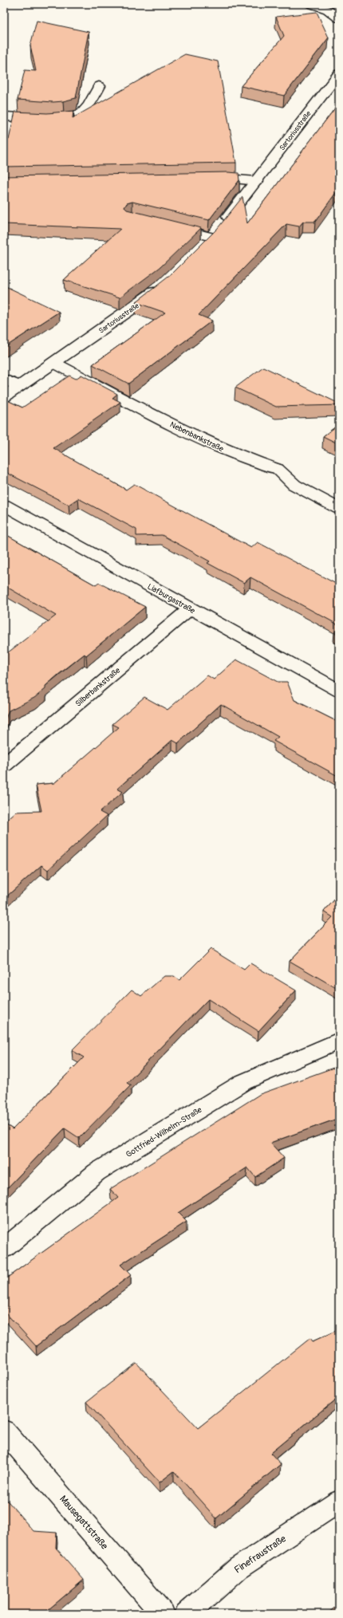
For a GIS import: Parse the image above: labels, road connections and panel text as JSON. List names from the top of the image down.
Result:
{
  "streets": {
    "street": [
      "Sartoriusstraße",
      "Nebenbankstraße",
      "Liafburgastraße",
      "Silberbankstraße",
      "Gottfried-Wilhelm-Straße",
      "Mausegattstraße",
      "Finefraustraße"
    ]
  },
  "crossings": [
    ["Sartoriusstraße", "Nebenbankstraße"],
    ["Liafburgastraße", "Silberbankstraße"]
  ]
}
